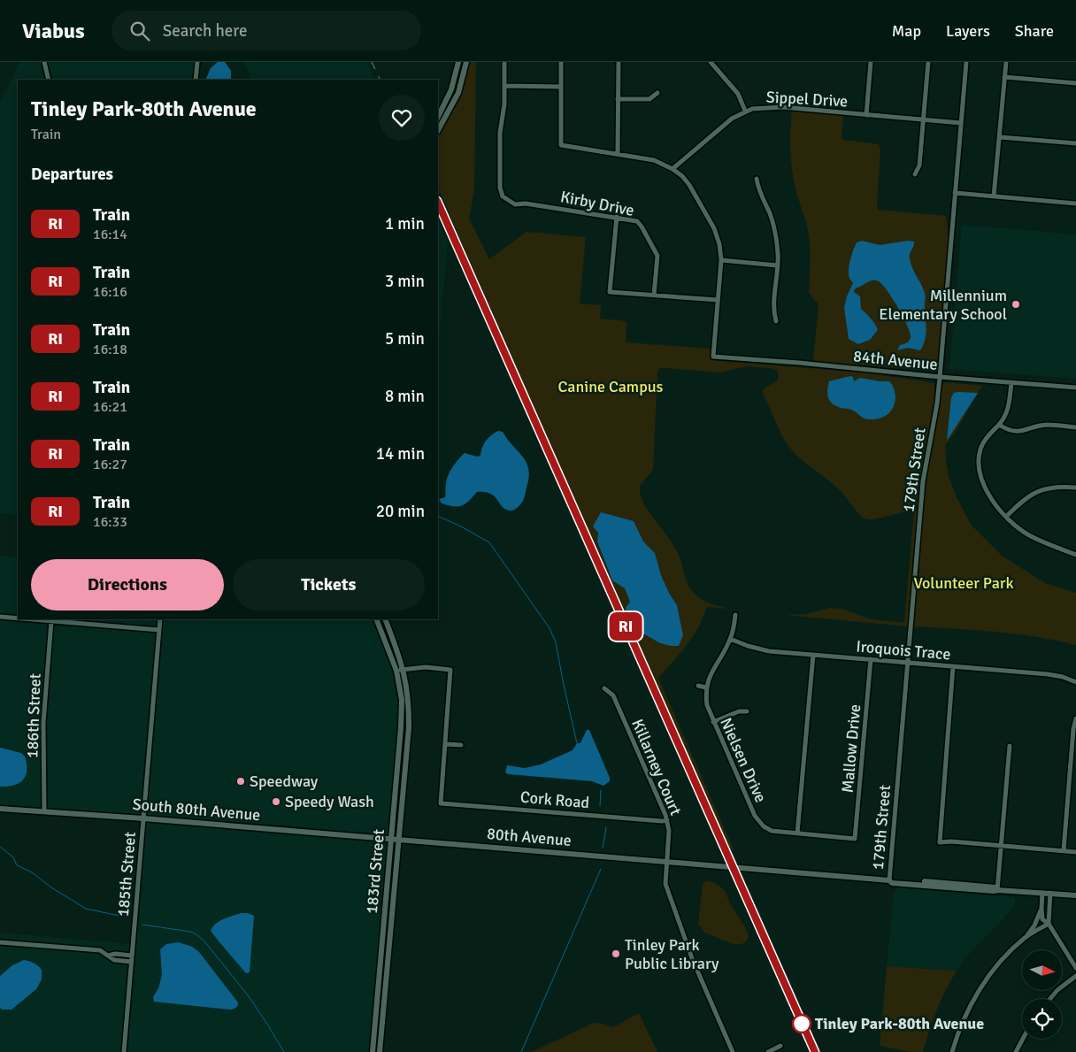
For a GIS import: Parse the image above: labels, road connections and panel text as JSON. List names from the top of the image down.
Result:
{
  "streets": {
    "street": [
      "Sippel Drive",
      "Kirby Drive",
      "84th Avenue",
      "179th Street",
      "Iroquois Trace",
      "186th Street",
      "Mallow Drive",
      "Nielsen Drive",
      "Killarney Court",
      "Cork Road",
      "South 80th Avenue",
      "80th Avenue",
      "183rd Street",
      "185th Street"
    ]
  },
  "crossings": [
    ["Sippel Drive", "179th Street"],
    ["84th Avenue", "179th Street"],
    ["179th Street", "Iroquois Trace"],
    ["Iroquois Trace", "Mallow Drive"],
    ["Iroquois Trace", "Nielsen Drive"],
    ["186th Street", "South 80th Avenue"],
    ["Mallow Drive", "Nielsen Drive"],
    ["Killarney Court", "Cork Road"],
    ["Killarney Court", "80th Avenue"],
    ["South 80th Avenue", "80th Avenue"],
    ["South 80th Avenue", "183rd Street"],
    ["South 80th Avenue", "185th Street"],
    ["80th Avenue", "183rd Street"]
  ],
  "parks": ["Canine Campus", "Volunteer Park"],
  "places": [
    "Millennium Elementary School",
    "Speedway",
    "Speedy Wash",
    "Tinley Park Public Library",
    "Tinley Park-80th Avenue"
  ],
  "north": "right",
  "page": {
    "header": "Viabus",
    "search": "Search here",
    "nav": ["Map", "Layers", "Share"],
    "on_map": "RI",
    "heading": [
      ["Tinley Park-80th Avenue", "Train"],
      "Departures"
    ],
    "list": [
      {
        "mark": "RI",
        "name": "Train",
        "note": "16:14",
        "value": "1 min"
      },
      {
        "mark": "RI",
        "name": "Train",
        "note": "16:16",
        "value": "3 min"
      },
      {
        "mark": "RI",
        "name": "Train",
        "note": "16:18",
        "value": "5 min"
      },
      {
        "mark": "RI",
        "name": "Train",
        "note": "16:21",
        "value": "8 min"
      },
      {
        "mark": "RI",
        "name": "Train",
        "note": "16:27",
        "value": "14 min"
      },
      {
        "mark": "RI",
        "name": "Train",
        "note": "16:33",
        "value": "20 min"
      }
    ],
    "buttons": ["Directions", "Tickets"]
  }
}
